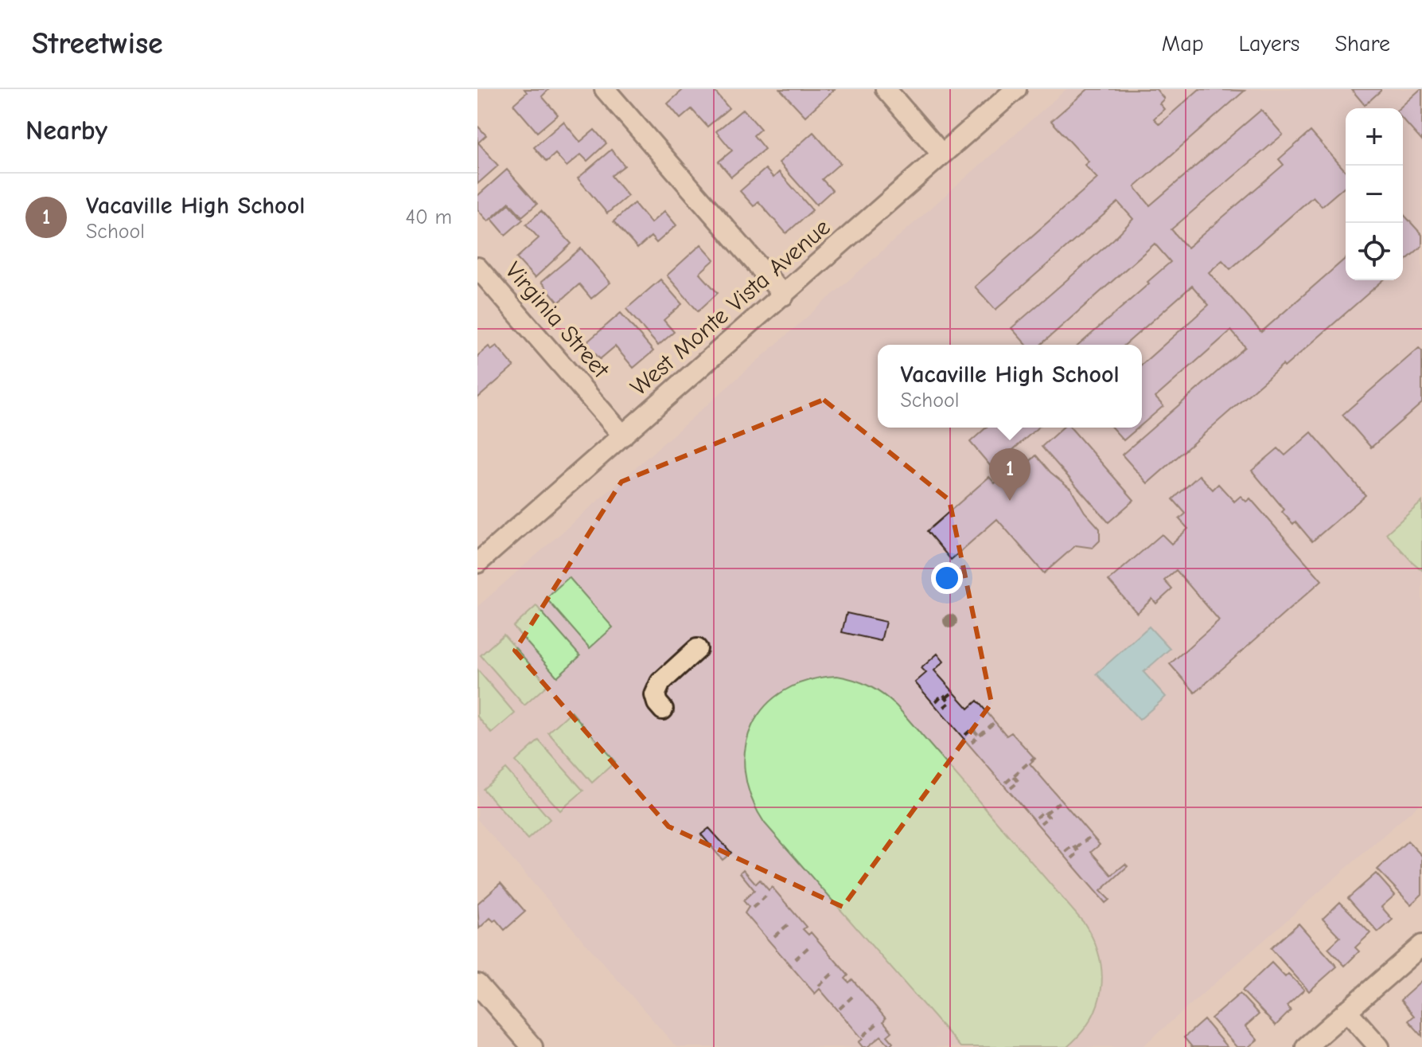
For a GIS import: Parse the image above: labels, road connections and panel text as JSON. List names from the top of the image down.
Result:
{
  "streets": {
    "street": ["West Monte Vista Avenue", "Virginia Street"]
  },
  "crossings": [
    ["West Monte Vista Avenue", "Virginia Street"]
  ],
  "page": {
    "header": "Streetwise",
    "nav": ["Map", "Layers", "Share"],
    "heading": "Nearby",
    "map_buttons": ["+", "−"],
    "list": [
      {
        "mark": "1",
        "name": "Vacaville High School",
        "note": "School",
        "value": "40 m"
      }
    ],
    "popup": ["Vacaville High School", "School"],
    "pins": "1"
  }
}
